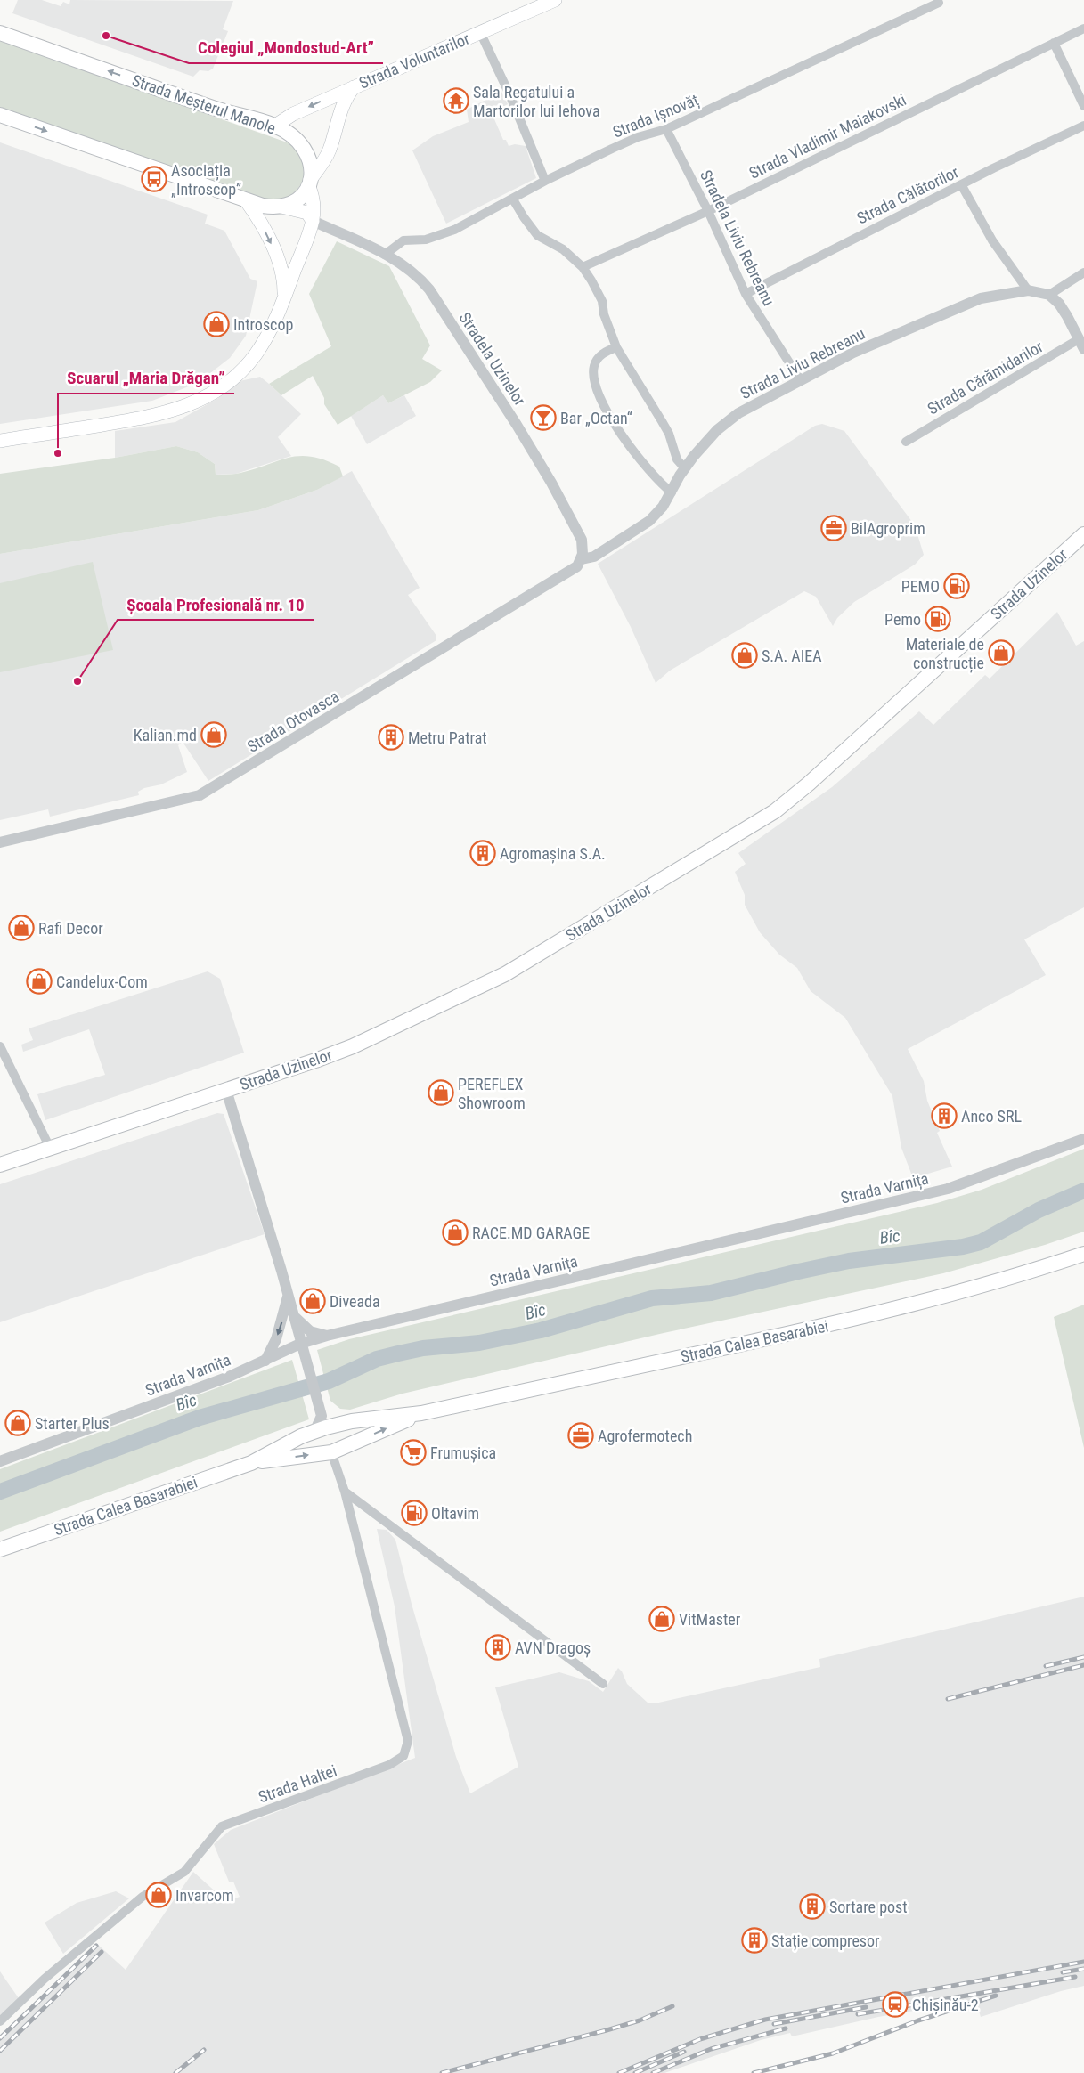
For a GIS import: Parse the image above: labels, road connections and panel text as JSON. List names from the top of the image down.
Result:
{
  "streets": {
    "main road": [
      "Strada Voluntarilor",
      "Strada Meșterul Manole",
      "Strada Uzinelor",
      "Strada Calea Basarabiei"
    ],
    "street": [
      "Strada Ișnovăț",
      "Strada Vladimir Maiakovski",
      "Strada Călătorilor",
      "Stradela Liviu Rebreanu",
      "Stradela Uzinelor",
      "Strada Liviu Rebreanu",
      "Strada Cărămidarilor",
      "Strada Otovasca",
      "Strada Varnița",
      "Strada Haltei"
    ]
  },
  "crossings": [
    ["Strada Voluntarilor", "Strada Meșterul Manole"],
    ["Strada Ișnovăț", "Stradela Liviu Rebreanu"],
    ["Strada Ișnovăț", "Stradela Uzinelor"],
    ["Strada Vladimir Maiakovski", "Stradela Liviu Rebreanu"],
    ["Strada Călătorilor", "Stradela Liviu Rebreanu"],
    ["Stradela Liviu Rebreanu", "Strada Liviu Rebreanu"],
    ["Stradela Uzinelor", "Strada Liviu Rebreanu"],
    ["Stradela Uzinelor", "Strada Otovasca"],
    ["Strada Liviu Rebreanu", "Strada Otovasca"],
    ["Strada Calea Basarabiei", "Strada Haltei"]
  ],
  "water": ["Bîc"],
  "places": {
    "other": ["Colegiul „Mondostud-Art”", "Scuarul „Maria Drăgan”", "Școala Profesională nr. 10"],
    "temple": ["Sala Regatului a Martorilor lui Iehova"],
    "bus stop": ["Asociația „Introscop”"],
    "shop": [
      "Introscop",
      "Materiale de construcție",
      "S.A. AIEA",
      "Kalian.md",
      "Rafi Decor",
      "Candelux-Com",
      "PEREFLEX Showroom",
      "RACE.MD GARAGE",
      "Diveada",
      "Starter Plus",
      "VitMaster",
      "Invarcom"
    ],
    "bar": ["Bar „Octan“"],
    "office": ["BilAgroprim", "Agrofermotech"],
    "fuel station": ["PEMO", "Pemo", "Oltavim"],
    "building": [
      "Metru Patrat",
      "Agromașina S.A.",
      "Anco SRL",
      "AVN Dragoș",
      "Sortare post",
      "Stație compresor"
    ],
    "supermarket": ["Frumușica"],
    "station": ["Chișinău-2"]
  }
}
